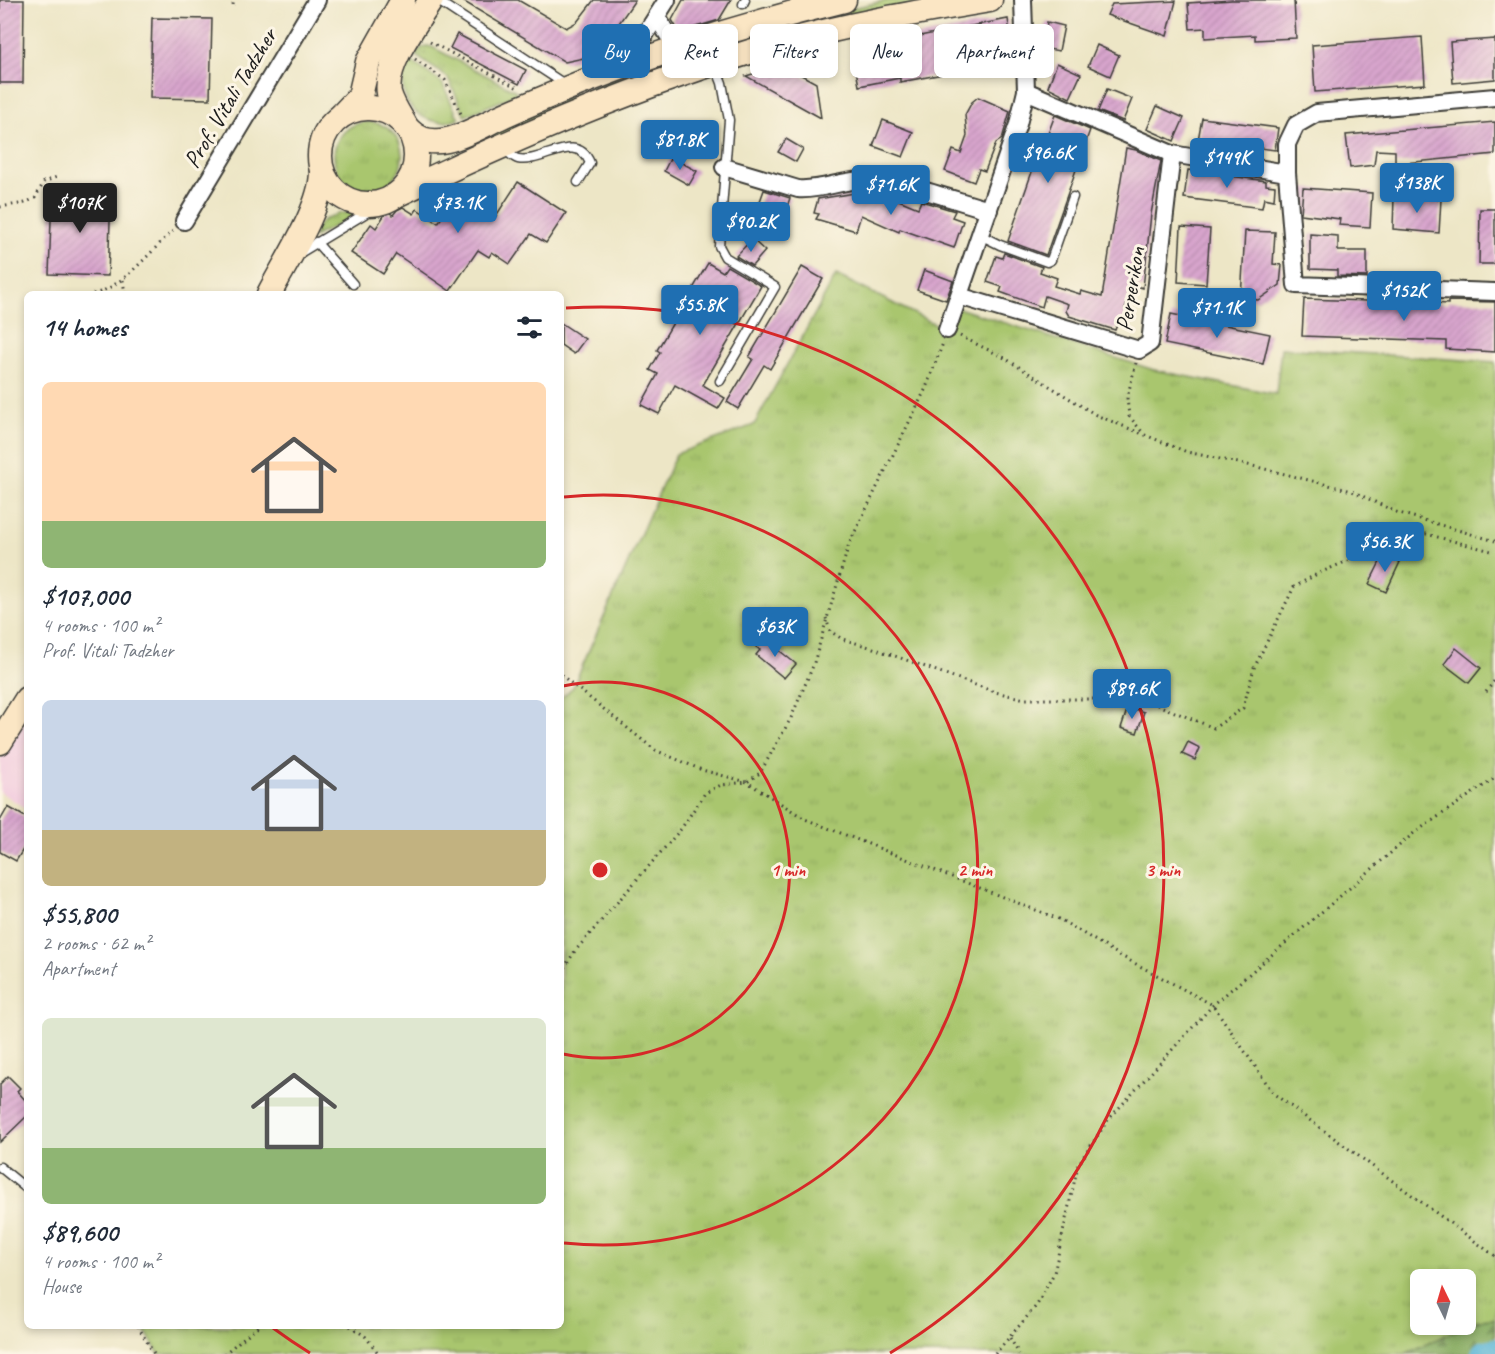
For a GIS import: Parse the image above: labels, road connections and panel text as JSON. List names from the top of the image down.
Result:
{
  "streets": {
    "street": ["Prof. Vitali Tadzher", "Perperikon"]
  },
  "north": "top",
  "page": {
    "chip": [
      "Buy",
      "Rent",
      "Filters",
      "New",
      "Apartment"
    ],
    "price": [
      "$81.8K",
      "$96.6K",
      "$149K",
      "$138K",
      "$71.6K",
      "$107K",
      "$73.1K",
      "$90.2K",
      "$152K",
      "$55.8K",
      "$71.1K",
      "$56.3K",
      "$63K",
      "$89.6K"
    ],
    "heading": "14 homes",
    "list": [
      {
        "name": "$107,000",
        "note": "4 rooms · 100 m² · Prof. Vitali Tadzher"
      },
      {
        "name": "$55,800",
        "note": "2 rooms · 62 m² · Apartment"
      },
      {
        "name": "$89,600",
        "note": "4 rooms · 100 m² · House"
      }
    ]
  },
  "rings": ["1 min", "2 min", "3 min"]
}
